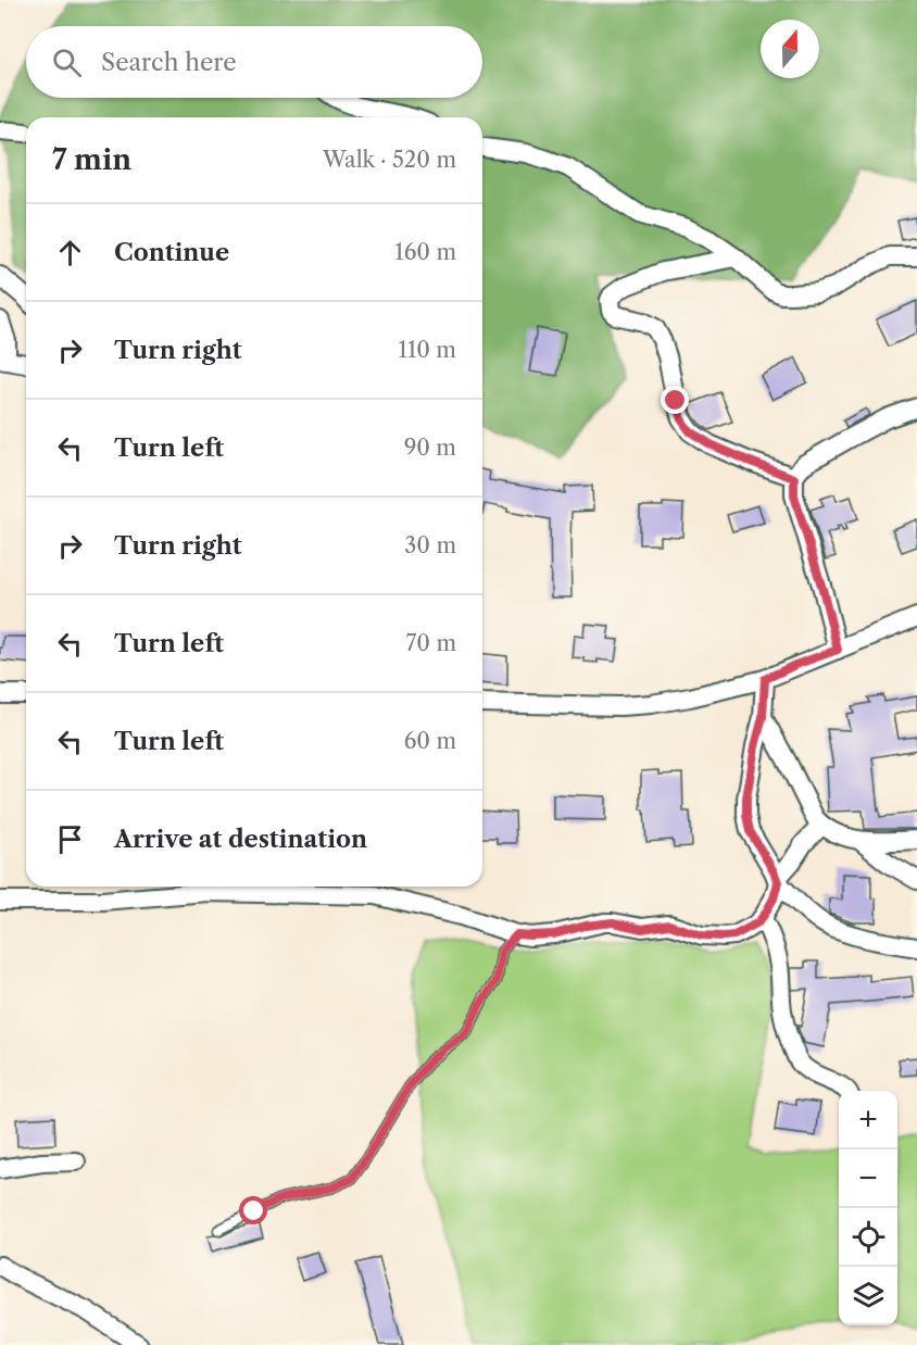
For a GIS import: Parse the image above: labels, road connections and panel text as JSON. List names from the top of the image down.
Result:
{
  "north": "top",
  "page": {
    "search": "Search here",
    "heading": ["7 min", "Walk · 520 m"],
    "list": [
      ["Continue", "160 m"],
      ["Turn right", "110 m"],
      ["Turn left", "90 m"],
      ["Turn right", "30 m"],
      ["Turn left", "70 m"],
      ["Turn left", "60 m"],
      "Arrive at destination"
    ],
    "map_buttons": ["+", "−"]
  }
}
